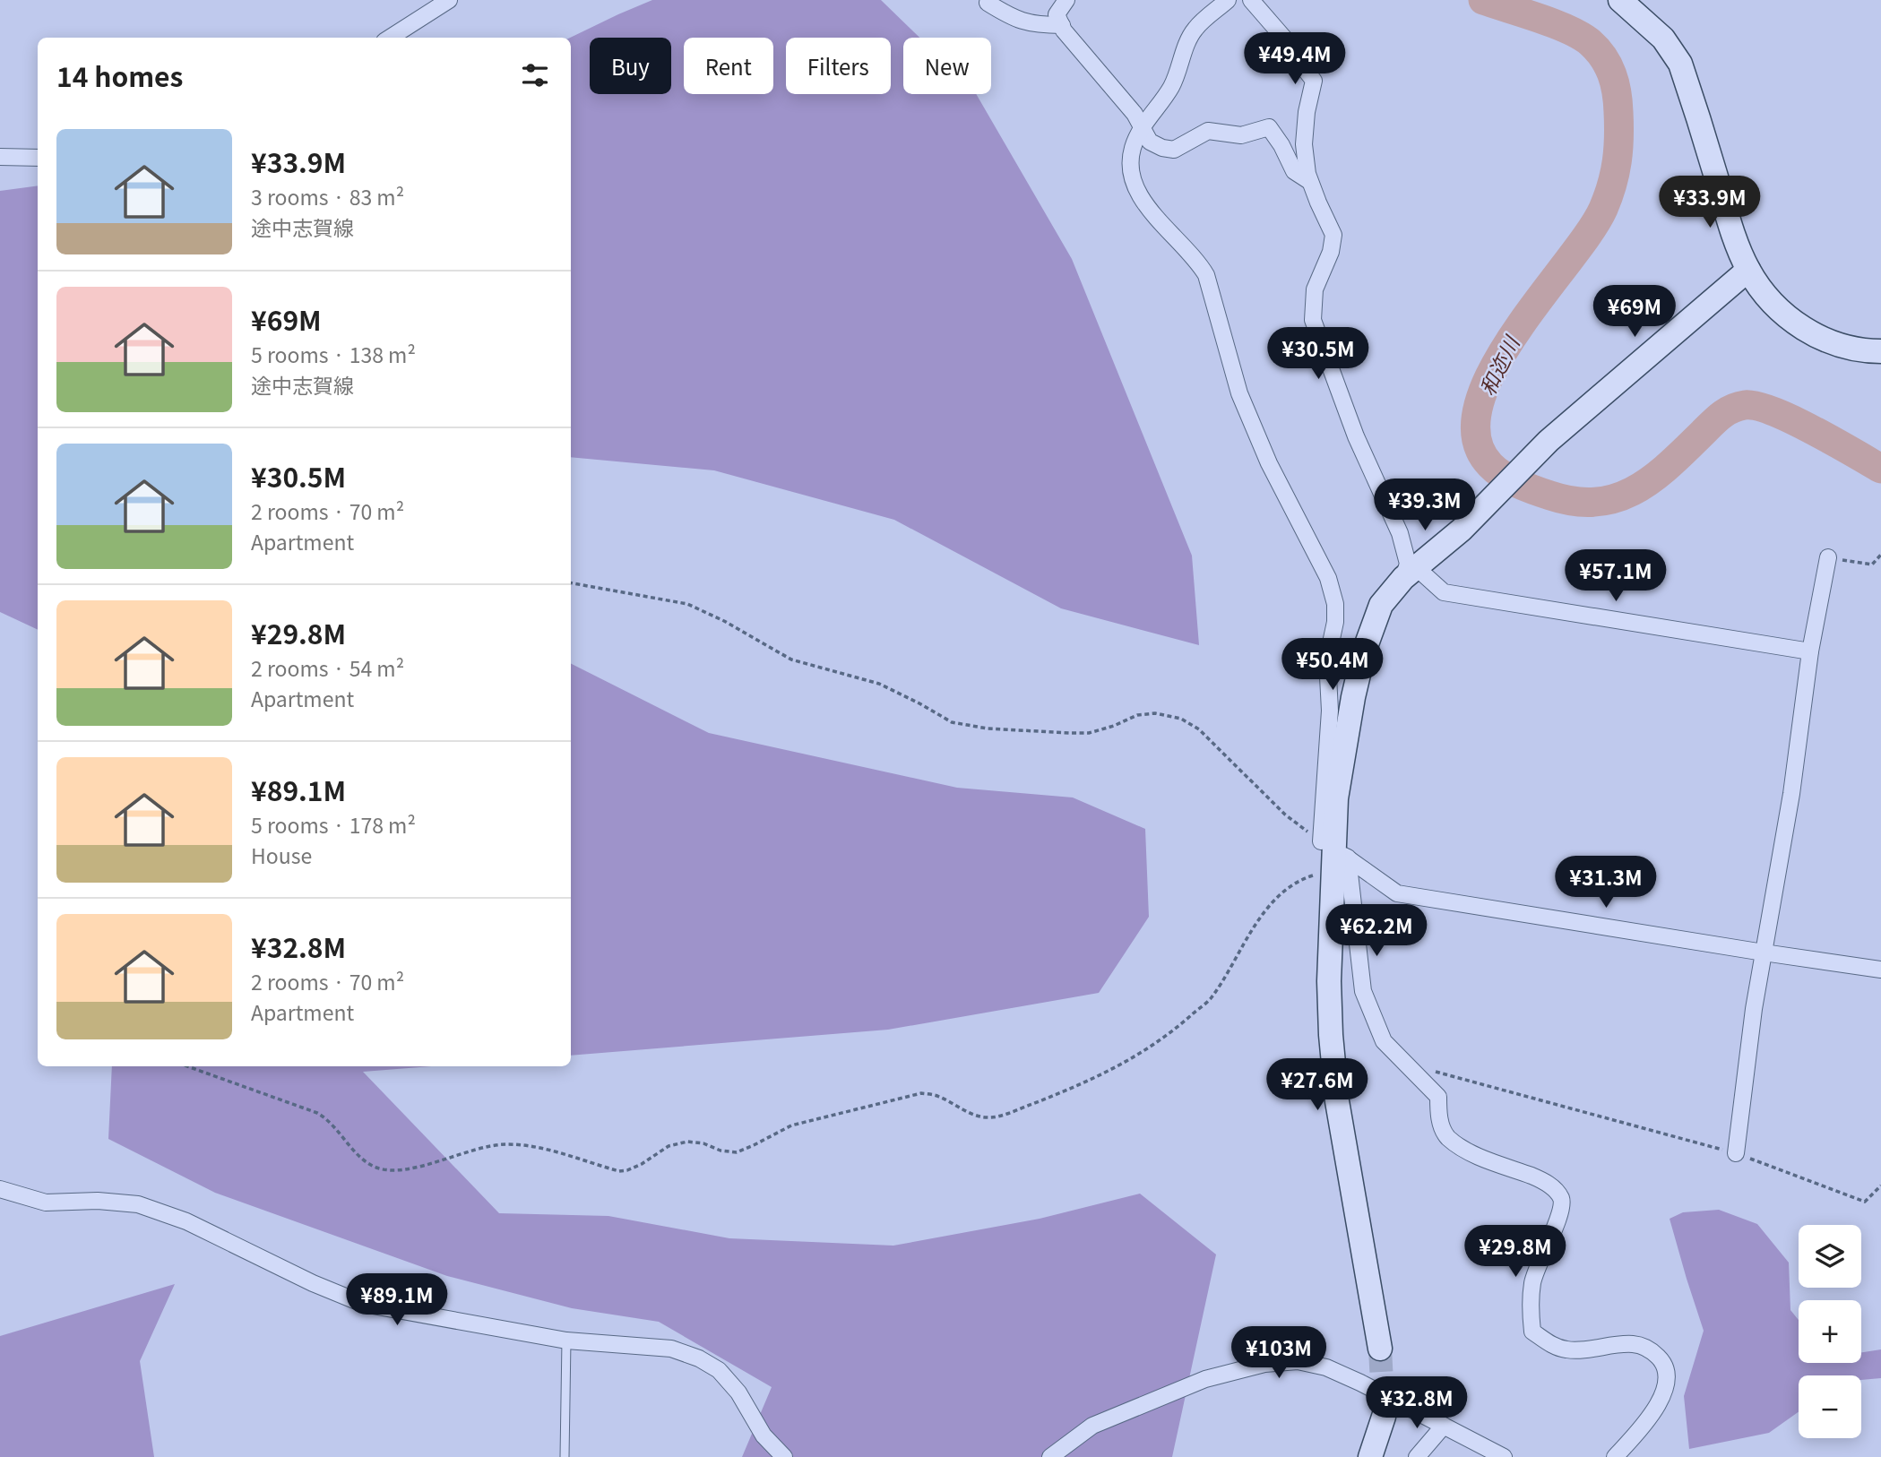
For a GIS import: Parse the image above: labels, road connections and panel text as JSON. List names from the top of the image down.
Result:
{
  "water": ["和迩川"],
  "page": {
    "price": [
      "¥49.4M",
      "¥33.9M",
      "¥69M",
      "¥30.5M",
      "¥39.3M",
      "¥57.1M",
      "¥50.4M",
      "¥31.3M",
      "¥62.2M",
      "¥27.6M",
      "¥29.8M",
      "¥89.1M",
      "¥103M",
      "¥32.8M"
    ],
    "chip": [
      "Buy",
      "Rent",
      "Filters",
      "New"
    ],
    "heading": "14 homes",
    "list": [
      {
        "name": "¥33.9M",
        "note": "3 rooms · 83 m² · 途中志賀線"
      },
      {
        "name": "¥69M",
        "note": "5 rooms · 138 m² · 途中志賀線"
      },
      {
        "name": "¥30.5M",
        "note": "2 rooms · 70 m² · Apartment"
      },
      {
        "name": "¥29.8M",
        "note": "2 rooms · 54 m² · Apartment"
      },
      {
        "name": "¥89.1M",
        "note": "5 rooms · 178 m² · House"
      },
      {
        "name": "¥32.8M",
        "note": "2 rooms · 70 m² · Apartment"
      }
    ],
    "map_buttons": ["+", "−"]
  }
}
